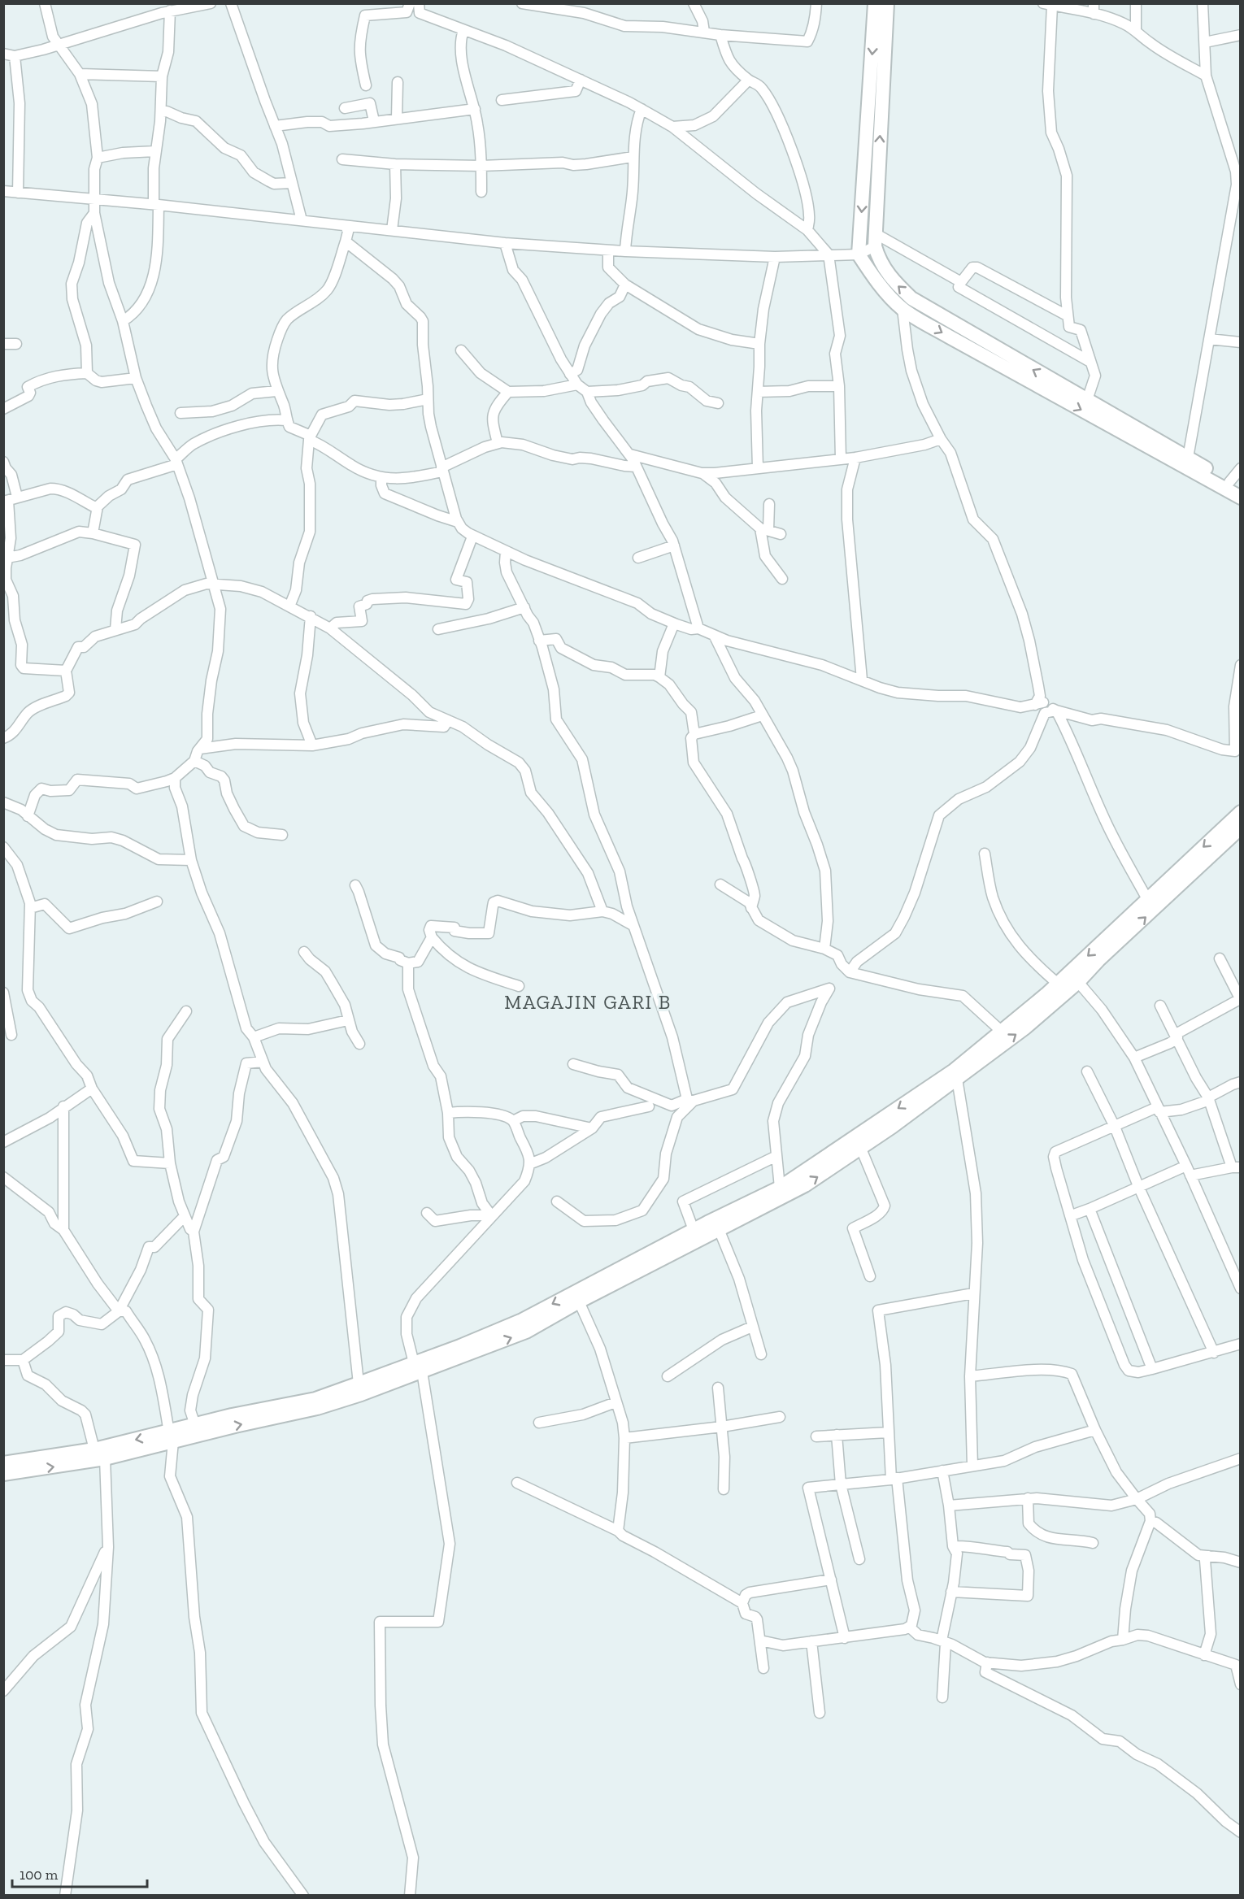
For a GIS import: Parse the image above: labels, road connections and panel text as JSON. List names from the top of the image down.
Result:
{
  "districts": ["MAGAJIN GARI B"],
  "scale_bar": "100 m"
}
